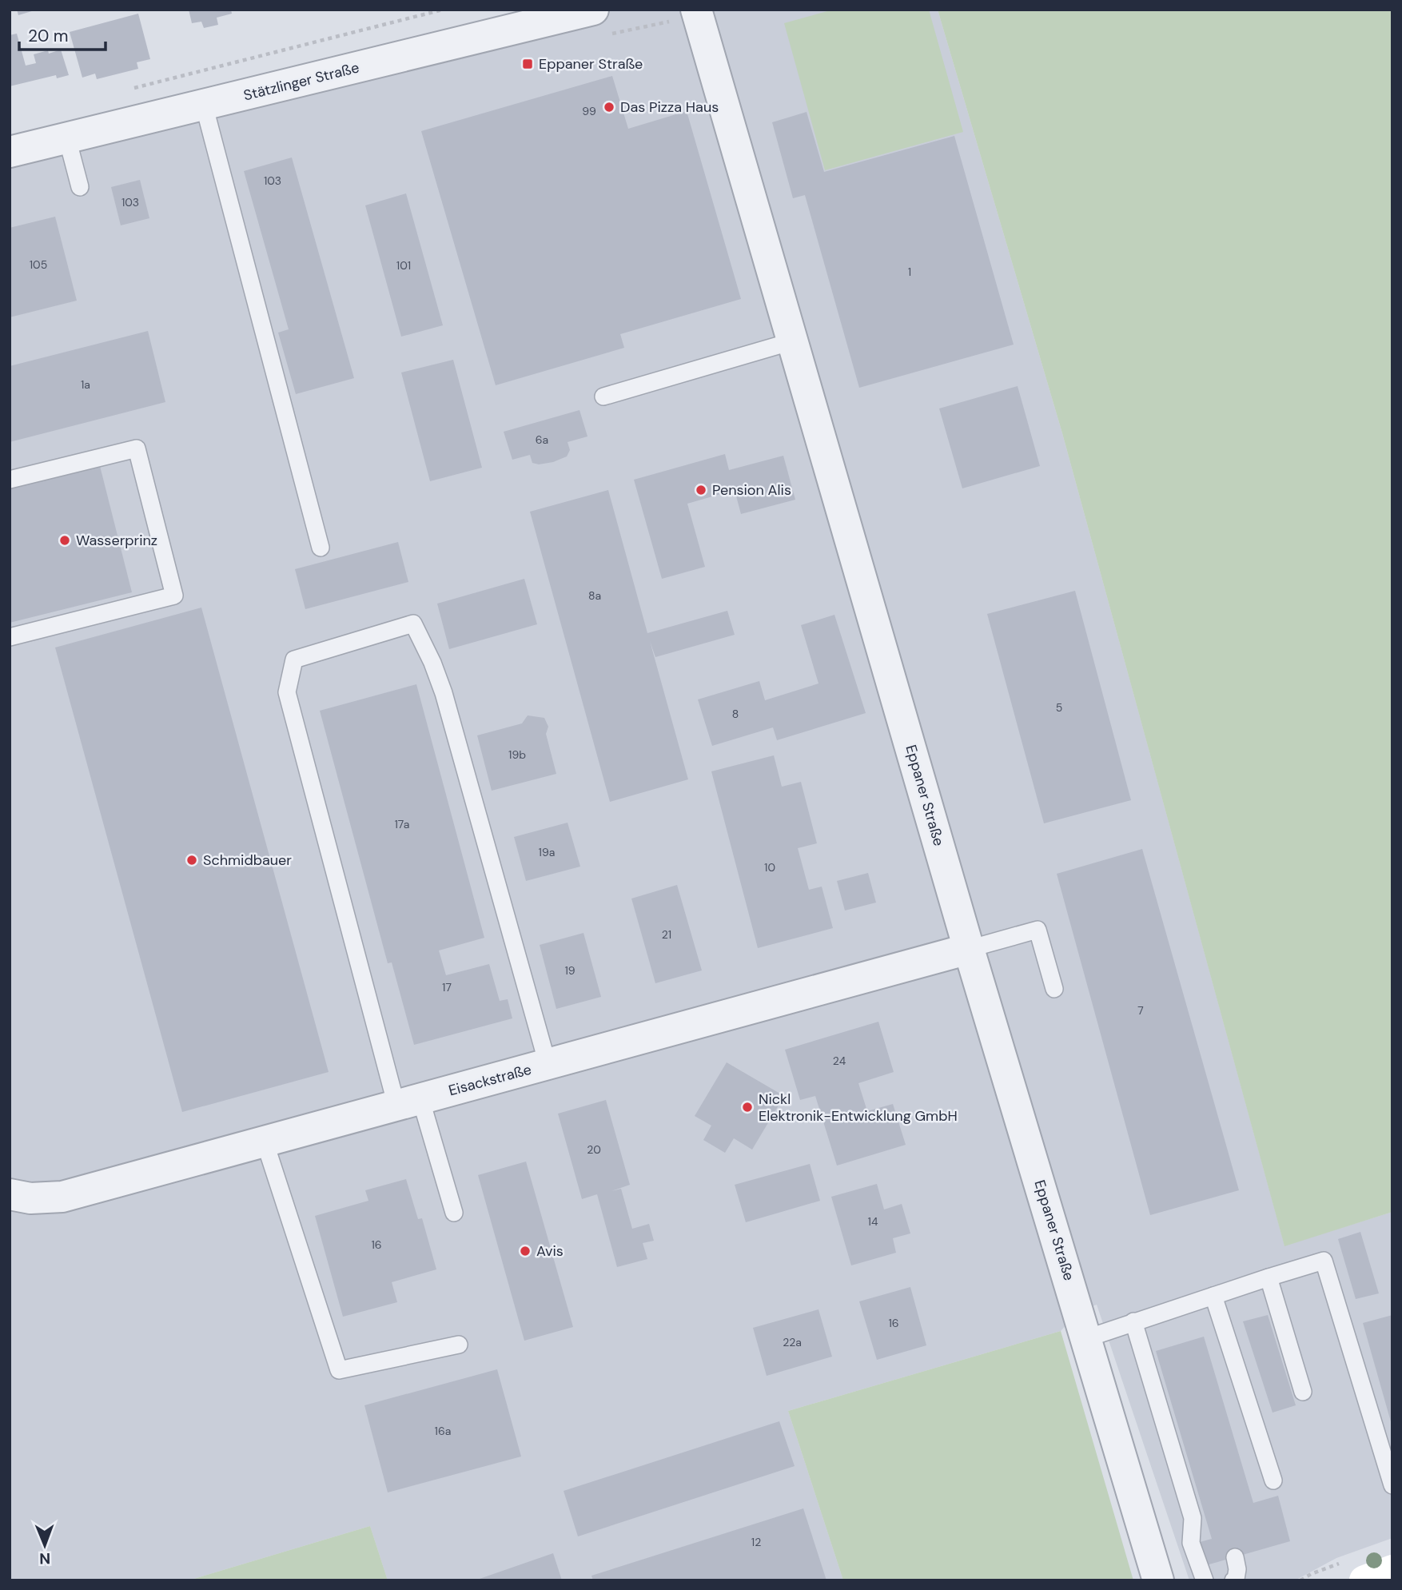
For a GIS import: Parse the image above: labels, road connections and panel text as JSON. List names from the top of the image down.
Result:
{
  "streets": {
    "street": ["Stätzlinger Straße", "Eppaner Straße", "Eisackstraße"]
  },
  "crossings": [
    ["Eppaner Straße", "Eisackstraße"]
  ],
  "places": {
    "transit": ["Eppaner Straße"],
    "other": [
      "Das Pizza Haus",
      "Pension Alis",
      "Wasserprinz",
      "Schmidbauer",
      "Nickl Elektronik-Entwicklung GmbH",
      "Avis"
    ]
  },
  "house_numbers": [
    "99",
    "103",
    "103",
    "105",
    "101",
    "1",
    "1a",
    "6a",
    "8a",
    "5",
    "8",
    "19b",
    "17a",
    "19a",
    "10",
    "21",
    "19",
    "17",
    "7",
    "24",
    "20",
    "14",
    "16",
    "16",
    "22a",
    "16a",
    "12"
  ],
  "scale_bar": "20 m",
  "north": "bottom"
}
